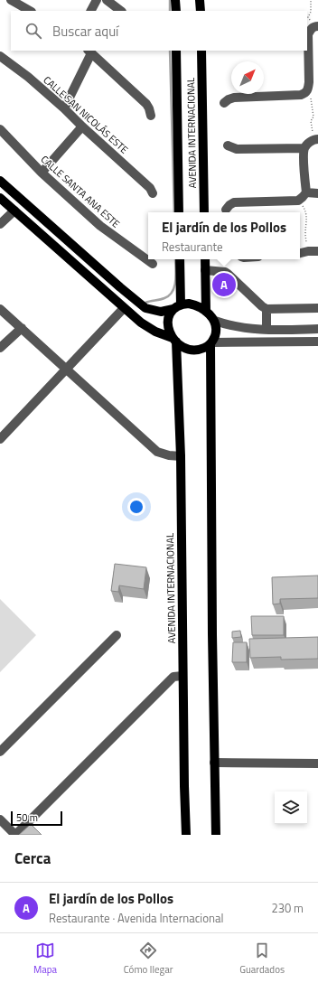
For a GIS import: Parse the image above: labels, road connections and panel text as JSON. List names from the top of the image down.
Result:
{
  "streets": {
    "main road": ["AVENIDA INTERNACIONAL"],
    "street": ["CALLE SAN NICOLÁS ESTE", "CALLE SANTA ANA ESTE"]
  },
  "scale_bar": "50 m",
  "north": "top right",
  "page": {
    "search": "Buscar aquí",
    "popup": ["El jardín de los Pollos", "Restaurante"],
    "pins": "A",
    "scale": "50 m",
    "heading": "Cerca",
    "list": [
      {
        "mark": "A",
        "name": "El jardín de los Pollos",
        "note": "Restaurante · Avenida Internacional",
        "value": "230 m"
      }
    ],
    "nav": ["Mapa", "Cómo llegar", "Guardados"]
  }
}
